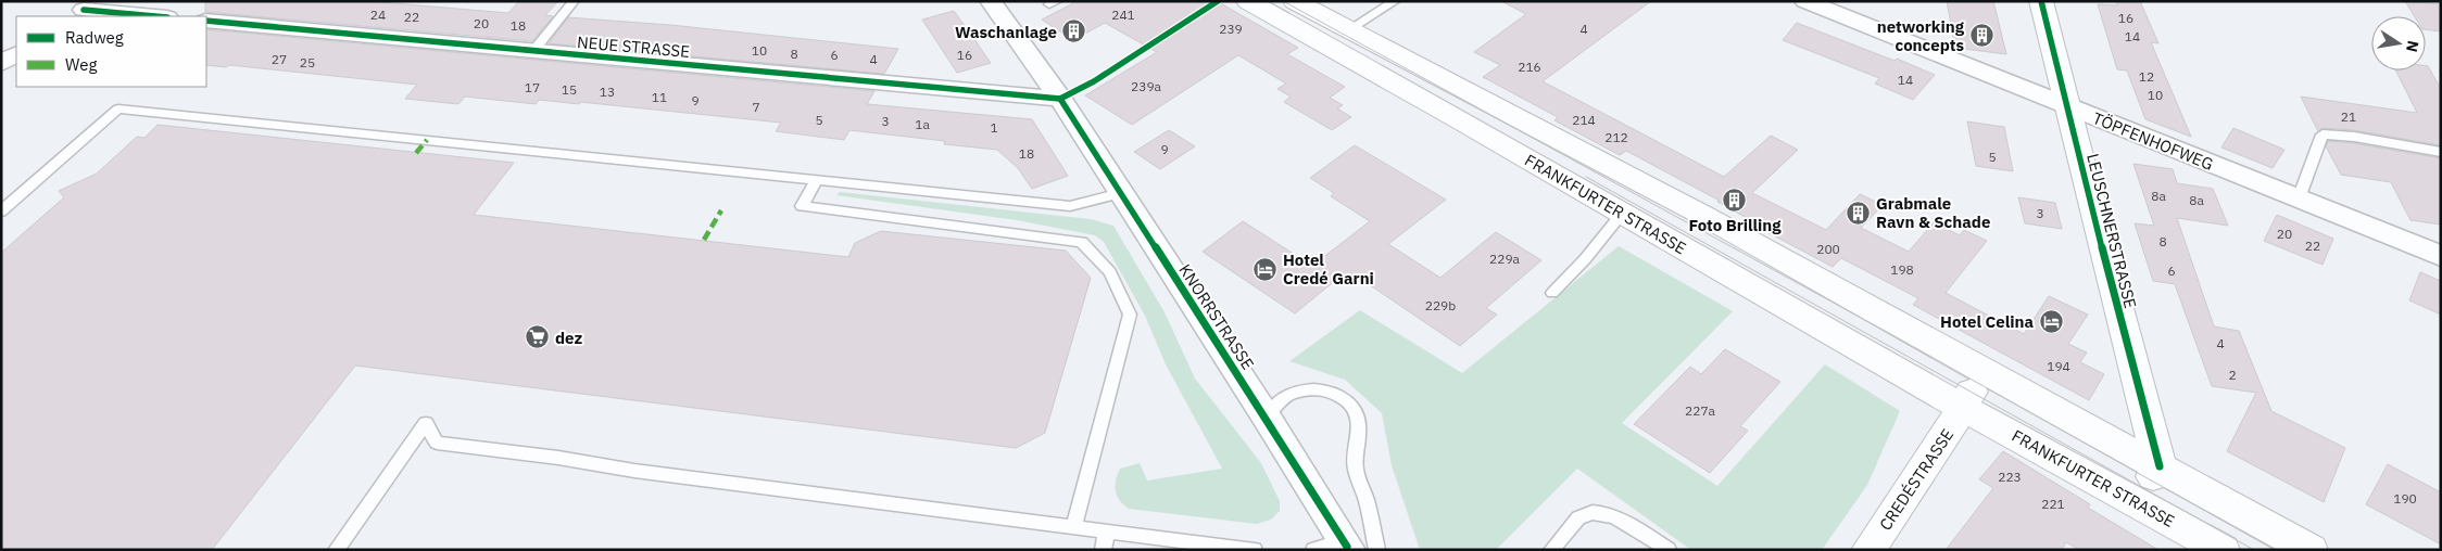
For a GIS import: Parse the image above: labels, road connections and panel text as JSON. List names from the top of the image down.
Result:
{
  "streets": {
    "main road": ["FRANKFURTER STRASSE", "LEUSCHNERSTRASSE", "CREDÉSTRASSE"],
    "street": ["NEUE STRASSE", "TÖPFENHOFWEG", "KNORRSTRASSE"]
  },
  "crossings": [
    ["NEUE STRASSE", "KNORRSTRASSE"],
    ["TÖPFENHOFWEG", "LEUSCHNERSTRASSE"],
    ["FRANKFURTER STRASSE", "LEUSCHNERSTRASSE"],
    ["FRANKFURTER STRASSE", "CREDÉSTRASSE"]
  ],
  "places": {
    "building": [
      "Waschanlage",
      "networking concepts",
      "Foto Brilling",
      "Grabmale Ravn & Schade"
    ],
    "hotel": ["Hotel Credé Garni", "Hotel Celina"],
    "supermarket": ["dez"]
  },
  "house_numbers": [
    "24",
    "241",
    "22",
    "16",
    "20",
    "18",
    "239",
    "4",
    "14",
    "10",
    "8",
    "6",
    "16",
    "27",
    "4",
    "25",
    "216",
    "12",
    "14",
    "239a",
    "17",
    "15",
    "13",
    "10",
    "11",
    "9",
    "7",
    "21",
    "5",
    "214",
    "3",
    "1a",
    "1",
    "212",
    "9",
    "18",
    "5",
    "8a",
    "8a",
    "3",
    "20",
    "8",
    "22",
    "200",
    "229a",
    "198",
    "6",
    "229b",
    "4",
    "194",
    "2",
    "227a",
    "223",
    "190",
    "221"
  ],
  "legend": ["Radweg", "Weg"],
  "north": "right"
}
